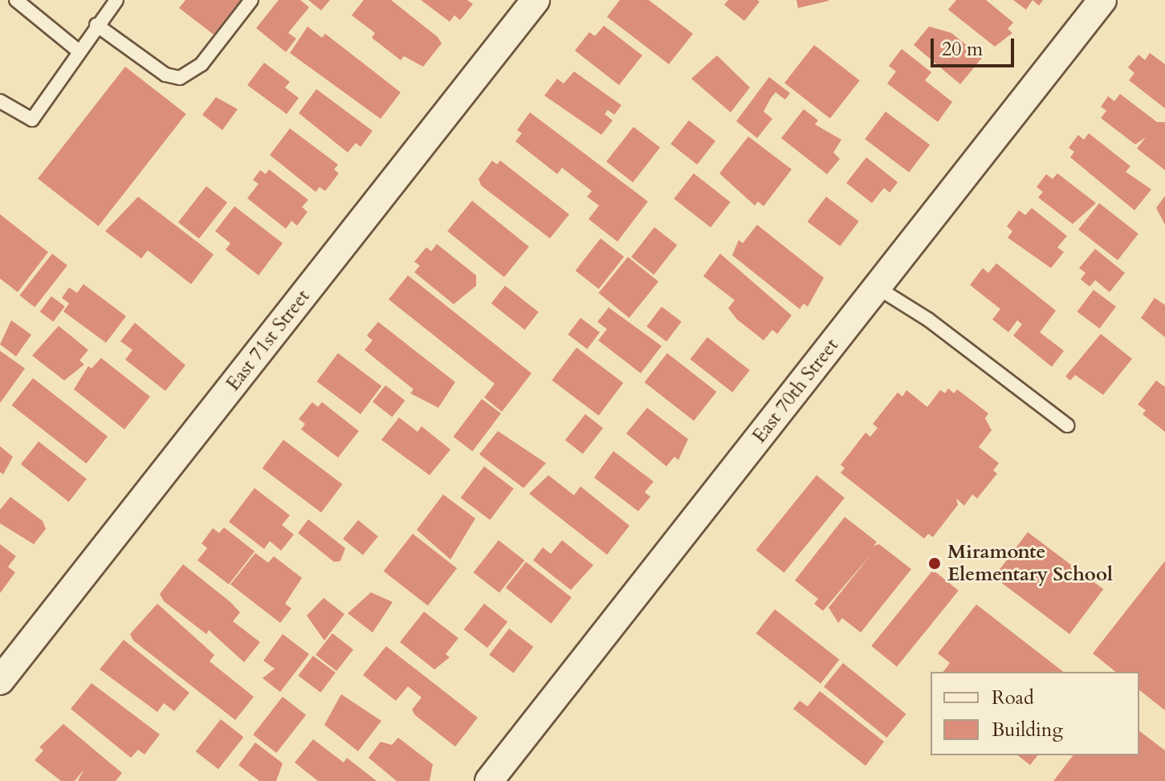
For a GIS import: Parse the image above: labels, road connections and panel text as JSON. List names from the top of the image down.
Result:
{
  "streets": {
    "street": ["East 71st Street", "East 70th Street"]
  },
  "places": ["Miramonte Elementary School"],
  "legend": ["Road", "Building"],
  "scale_bar": "20 m"
}
